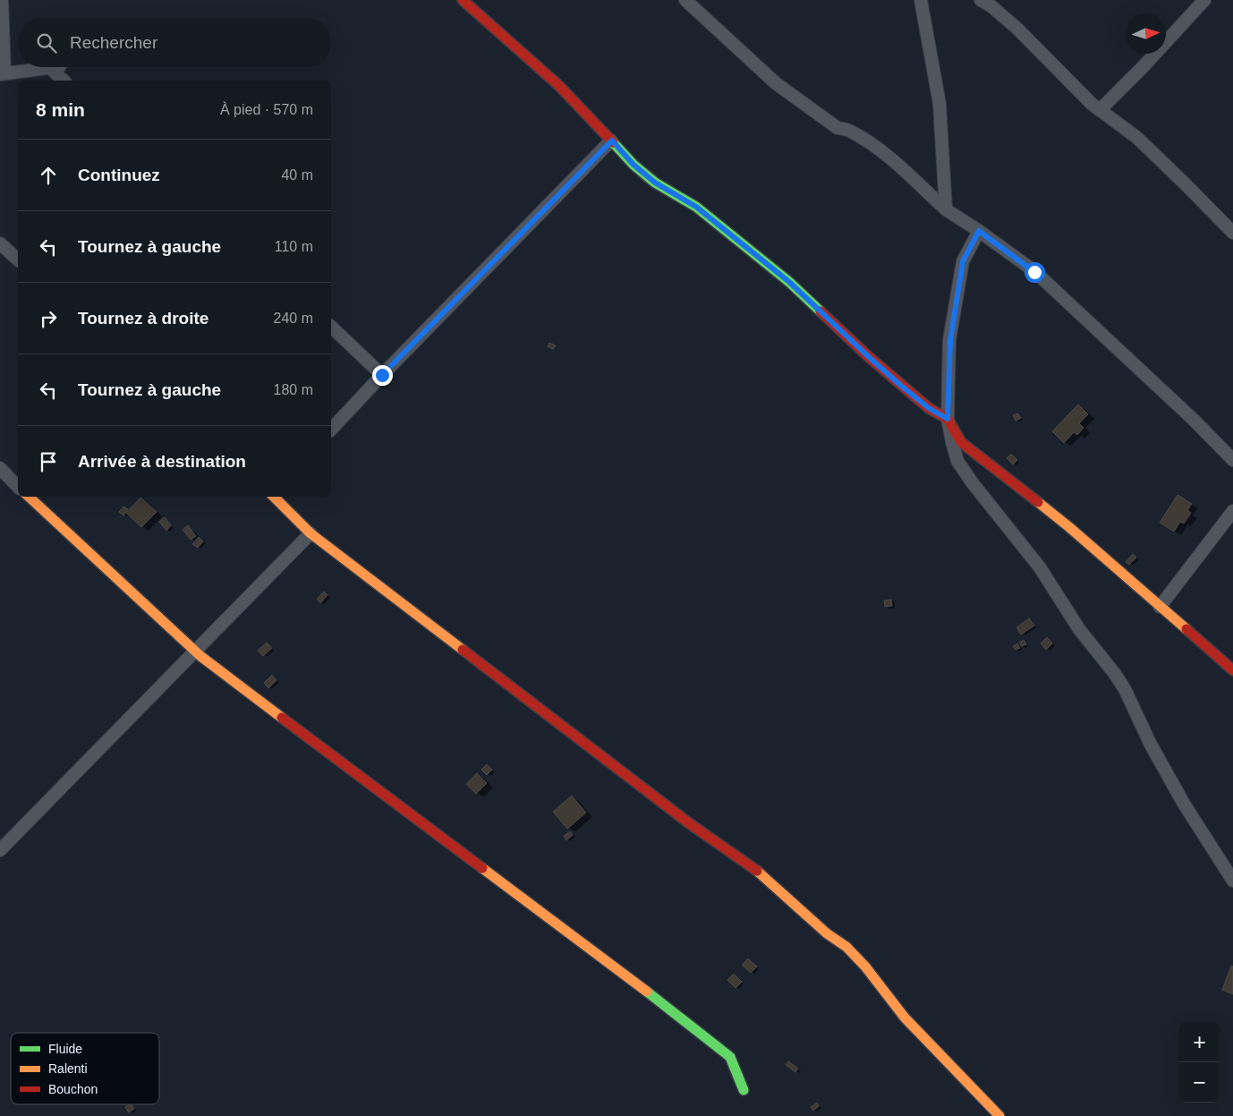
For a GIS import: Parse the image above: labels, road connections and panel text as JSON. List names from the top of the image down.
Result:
{
  "legend": ["Fluide", "Ralenti", "Bouchon"],
  "north": "right",
  "page": {
    "search": "Rechercher",
    "heading": ["8 min", "À pied · 570 m"],
    "list": [
      ["Continuez", "40 m"],
      ["Tournez à gauche", "110 m"],
      ["Tournez à droite", "240 m"],
      ["Tournez à gauche", "180 m"],
      "Arrivée à destination"
    ],
    "map_buttons": ["+", "−"]
  }
}
